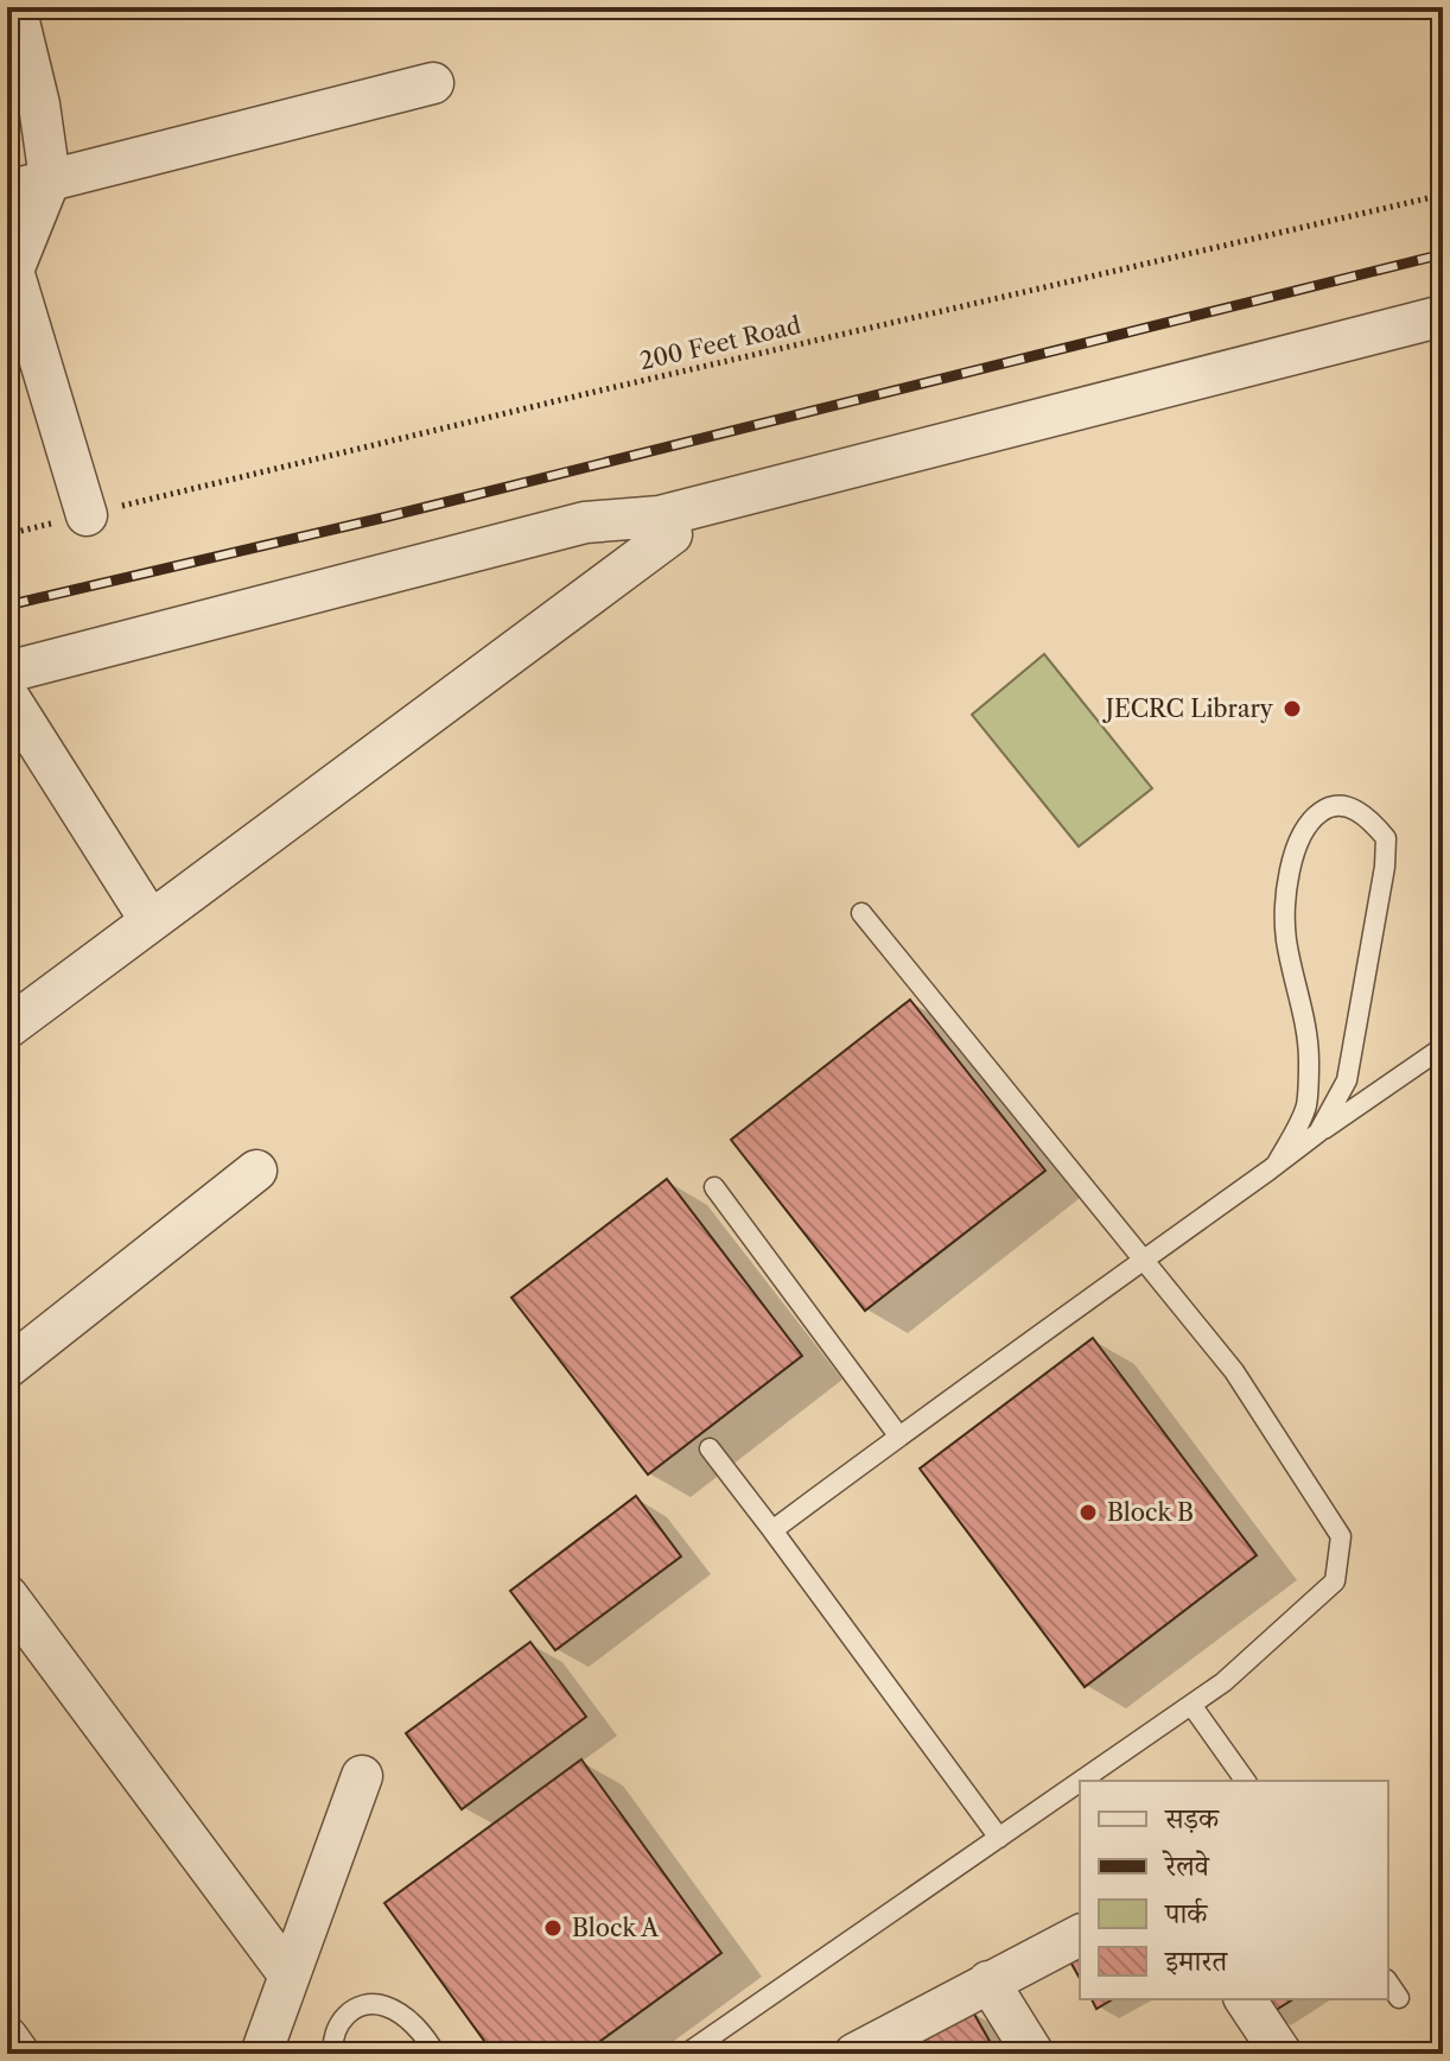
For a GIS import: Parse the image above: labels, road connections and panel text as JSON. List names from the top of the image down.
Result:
{
  "streets": {
    "path": ["200 Feet Road"]
  },
  "places": ["JECRC Library", "Block B", "Block A"],
  "legend": [
    "सड़क",
    "रेलवे",
    "पार्क",
    "इमारत"
  ]
}
